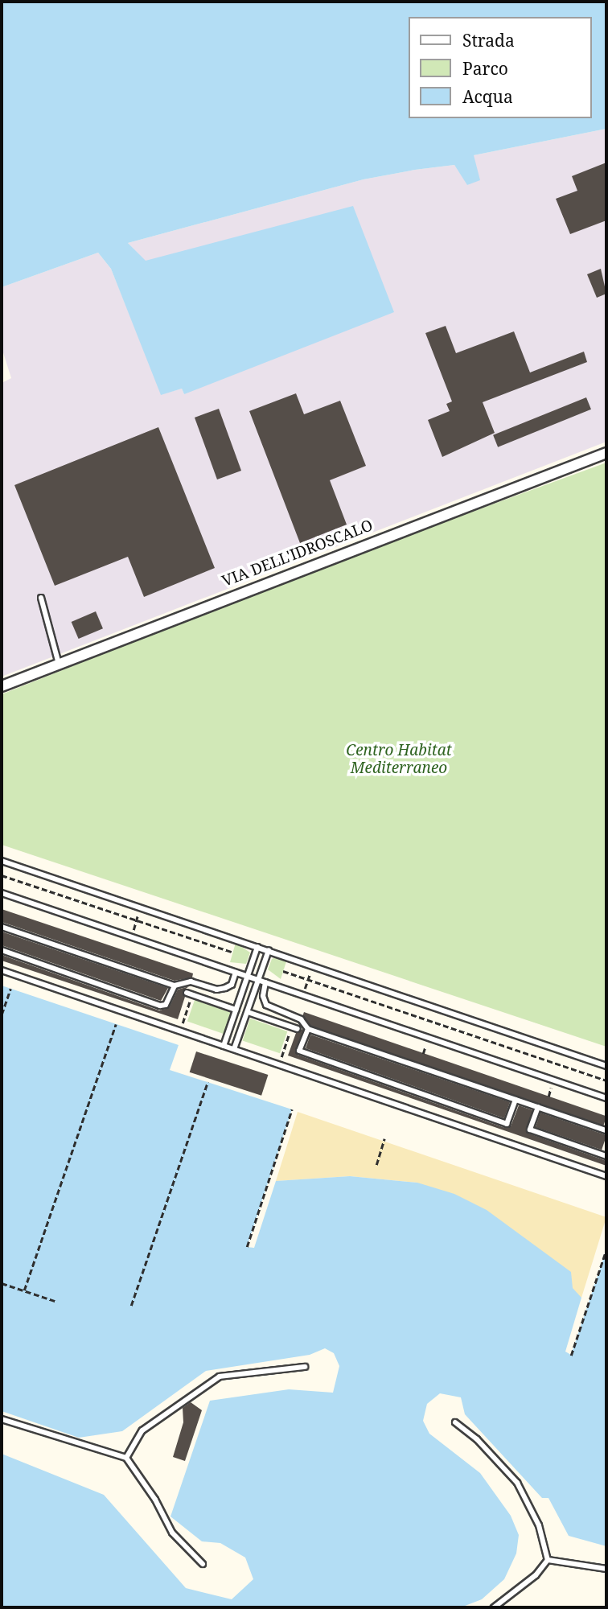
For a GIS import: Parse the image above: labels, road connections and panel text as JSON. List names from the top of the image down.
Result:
{
  "streets": {
    "street": ["VIA DELL'IDROSCALO"]
  },
  "parks": ["Centro Habitat Mediterraneo"],
  "legend": ["Strada", "Parco", "Acqua"]
}
